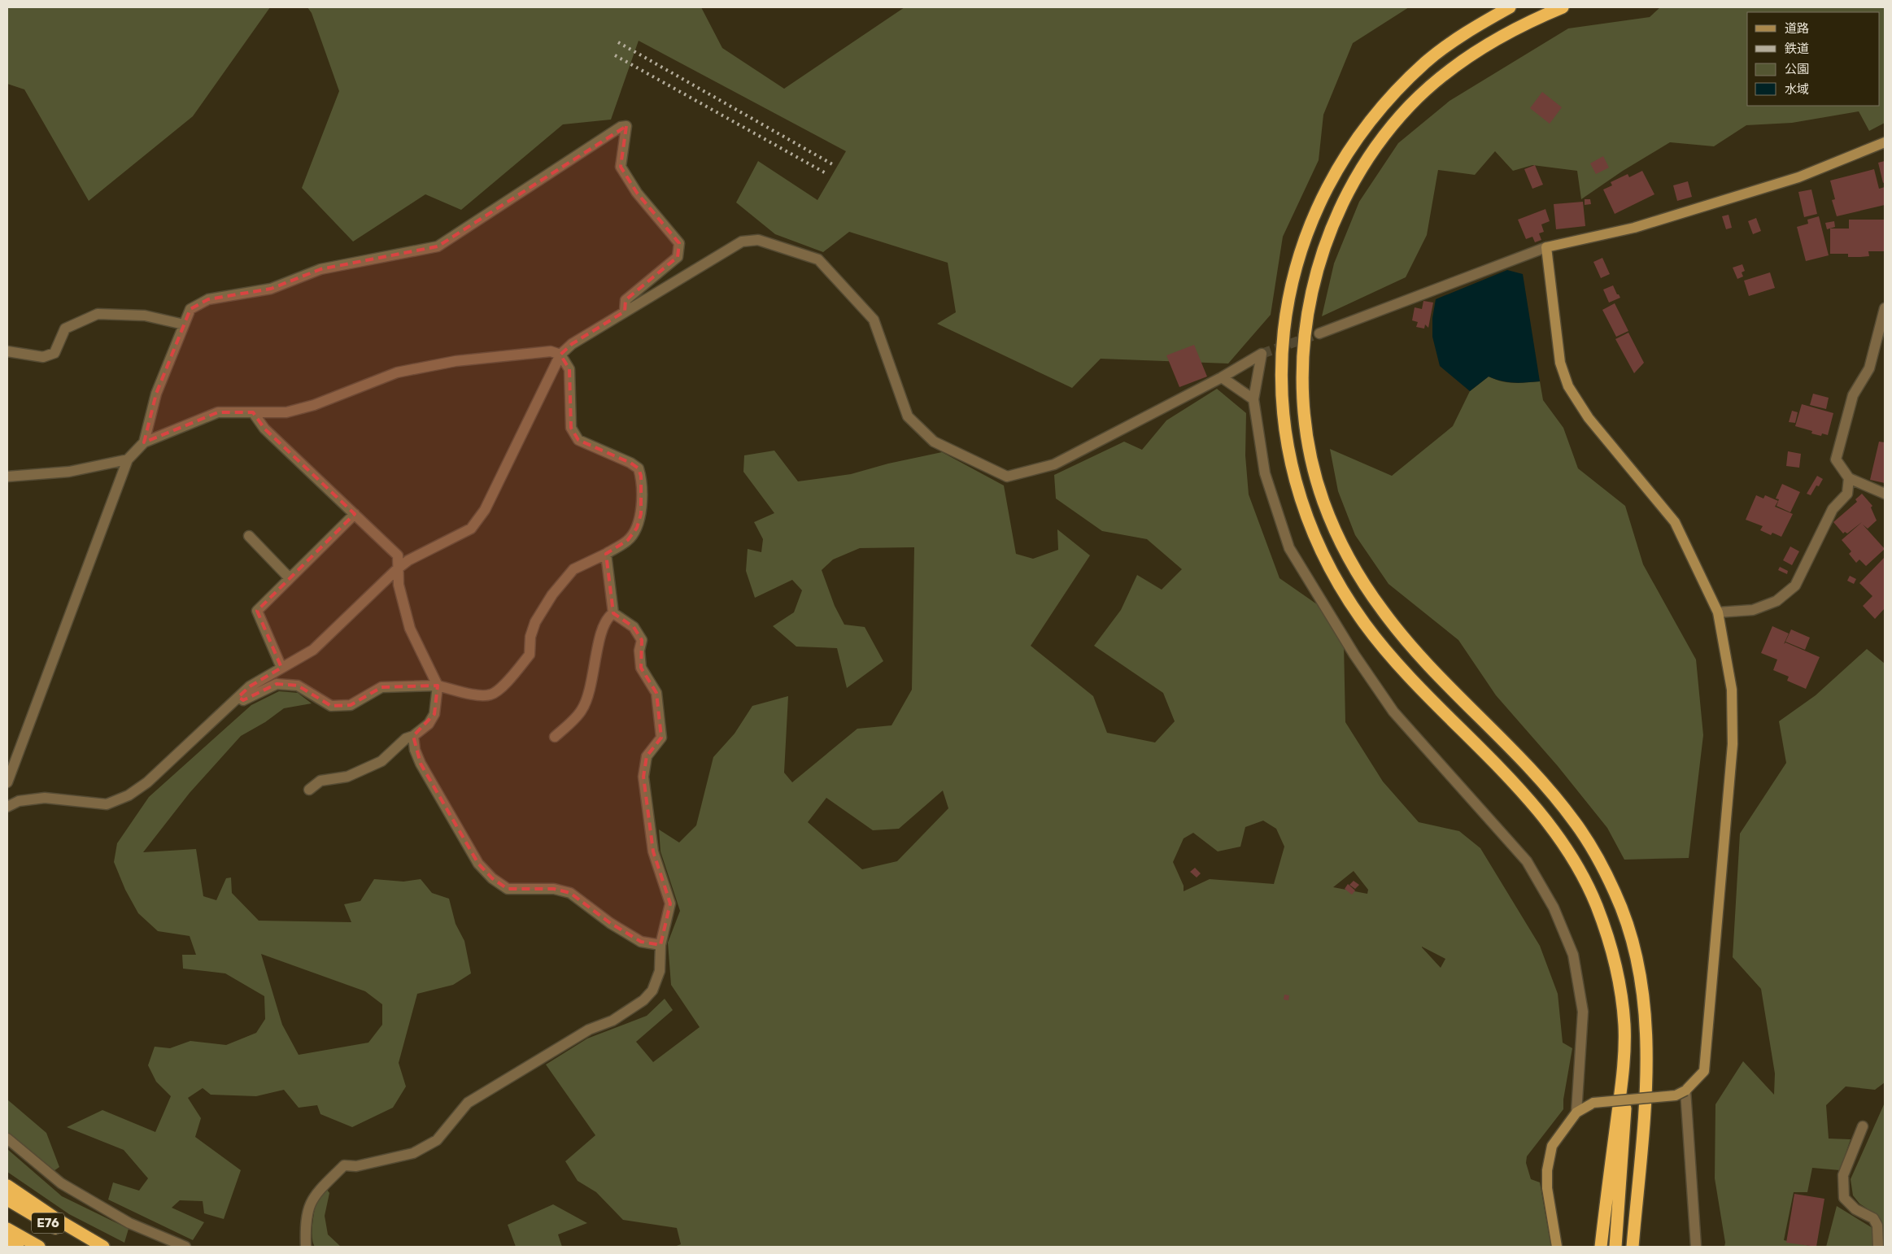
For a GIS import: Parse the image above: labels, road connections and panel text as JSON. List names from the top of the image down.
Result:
{
  "streets": {
    "highway": ["E76"]
  },
  "legend": [
    "道路",
    "鉄道",
    "公園",
    "水域"
  ]
}
